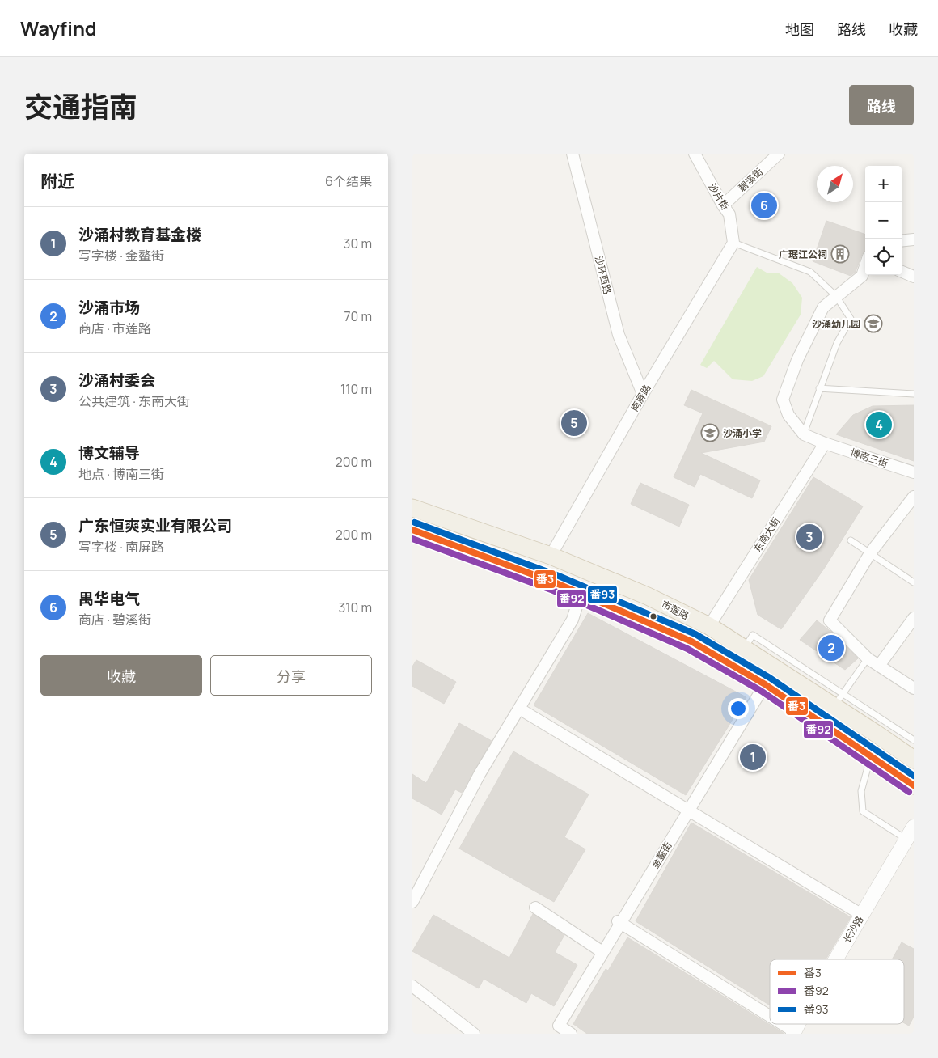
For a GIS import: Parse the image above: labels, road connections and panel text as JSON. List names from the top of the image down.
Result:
{
  "streets": {
    "main road": ["市莲路"],
    "street": [
      "碧溪街",
      "沙片街",
      "沙环西路",
      "南屏路",
      "博南三街",
      "东南大街",
      "金鳌街",
      "长沙路"
    ]
  },
  "crossings": [
    ["碧溪街", "沙片街"],
    ["沙片街", "南屏路"],
    ["沙环西路", "南屏路"],
    ["南屏路", "市莲路"],
    ["博南三街", "东南大街"],
    ["东南大街", "市莲路"]
  ],
  "places": {
    "building": ["广琚江公祠"],
    "school or university": ["沙涌幼儿园", "沙涌小学"]
  },
  "lines": ["transit line 番93", "transit line 番3", "transit line 番92"],
  "legend": ["番3", "番92", "番93"],
  "north": "top right",
  "page": {
    "header": "Wayfind",
    "nav": ["地图", "路线", "收藏"],
    "title": "交通指南",
    "buttons": [
      "路线",
      ["收藏", "分享"]
    ],
    "heading": ["附近", "6个结果"],
    "map_buttons": ["+", "−"],
    "pins": [
      "6",
      "5",
      "4",
      "3",
      "2",
      "1"
    ],
    "list": [
      {
        "mark": "1",
        "name": "沙涌村教育基金楼",
        "note": "写字楼 · 金鳌街",
        "value": "30 m"
      },
      {
        "mark": "2",
        "name": "沙涌市场",
        "note": "商店 · 市莲路",
        "value": "70 m"
      },
      {
        "mark": "3",
        "name": "沙涌村委会",
        "note": "公共建筑 · 东南大街",
        "value": "110 m"
      },
      {
        "mark": "4",
        "name": "博文辅导",
        "note": "地点 · 博南三街",
        "value": "200 m"
      },
      {
        "mark": "5",
        "name": "广东恒爽实业有限公司",
        "note": "写字楼 · 南屏路",
        "value": "200 m"
      },
      {
        "mark": "6",
        "name": "禺华电气",
        "note": "商店 · 碧溪街",
        "value": "310 m"
      }
    ]
  }
}
